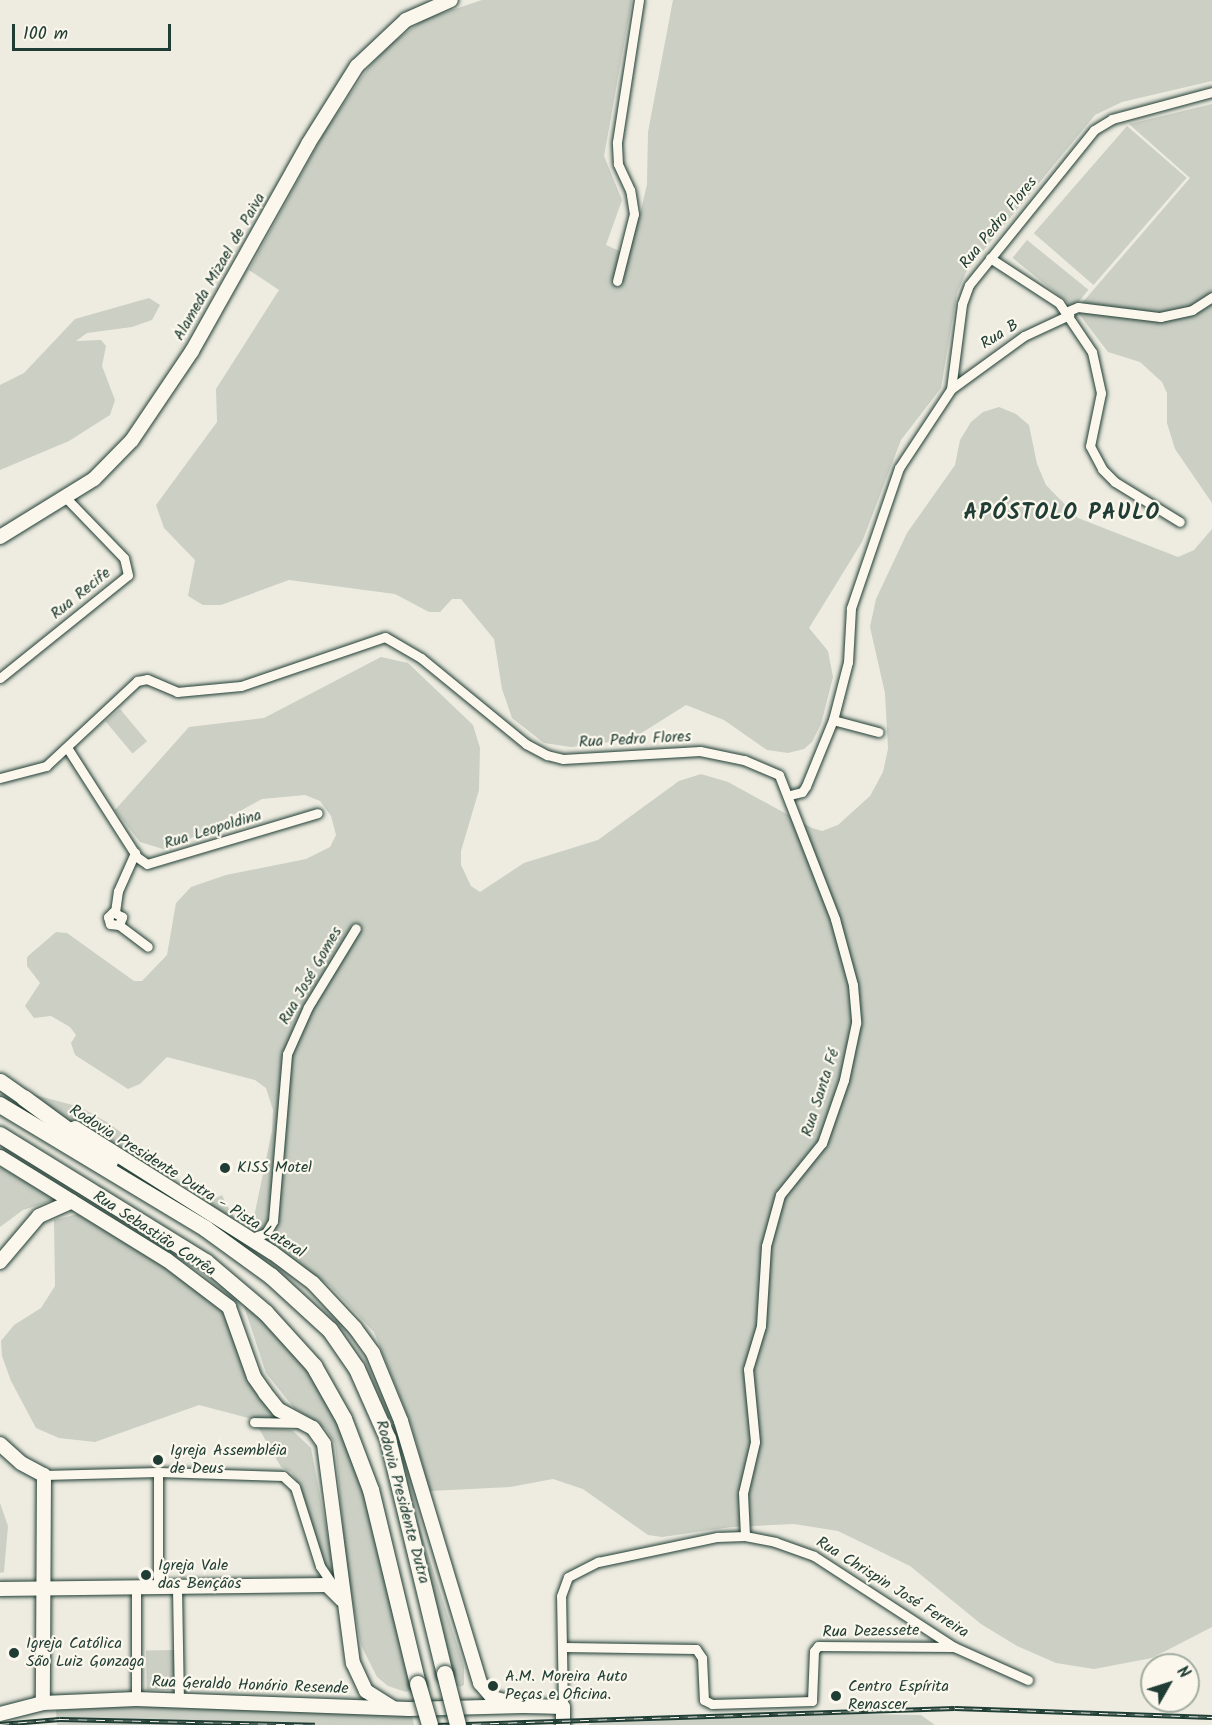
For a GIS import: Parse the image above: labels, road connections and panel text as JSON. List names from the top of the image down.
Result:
{
  "streets": {
    "highway": ["Rodovia Presidente Dutra"],
    "street": [
      "Rua Pedro Flores",
      "Alameda Mizael de Paiva",
      "Rua B",
      "Rua Recife",
      "Rua Leopoldina",
      "Rua José Gomes",
      "Rua Santa Fé",
      "Rodovia Presidente Dutra - Pista Lateral",
      "Rua Sebastião Corrêa",
      "Rua Chrispin José Ferreira",
      "Rua Dezessete",
      "Rua Geraldo Honório Resende"
    ]
  },
  "crossings": [
    ["Rua Pedro Flores", "Rua B"],
    ["Rua Pedro Flores", "Rua Santa Fé"],
    ["Alameda Mizael de Paiva", "Rua Recife"],
    ["Rua José Gomes", "Rodovia Presidente Dutra - Pista Lateral"],
    ["Rua Santa Fé", "Rua Chrispin José Ferreira"],
    ["Rodovia Presidente Dutra - Pista Lateral", "Rua Geraldo Honório Resende"],
    ["Rua Sebastião Corrêa", "Rua Geraldo Honório Resende"],
    ["Rua Chrispin José Ferreira", "Rua Dezessete"]
  ],
  "districts": ["APÓSTOLO PAULO"],
  "places": [
    "KISS Motel",
    "Igreja Assembléia de Deus",
    "Igreja Vale das Bençãos",
    "Igreja Católica São Luiz Gonzaga",
    "A.M. Moreira Auto Peças e Oficina.",
    "Centro Espírita Renascer"
  ],
  "scale_bar": "100 m",
  "north": "top right"
}
